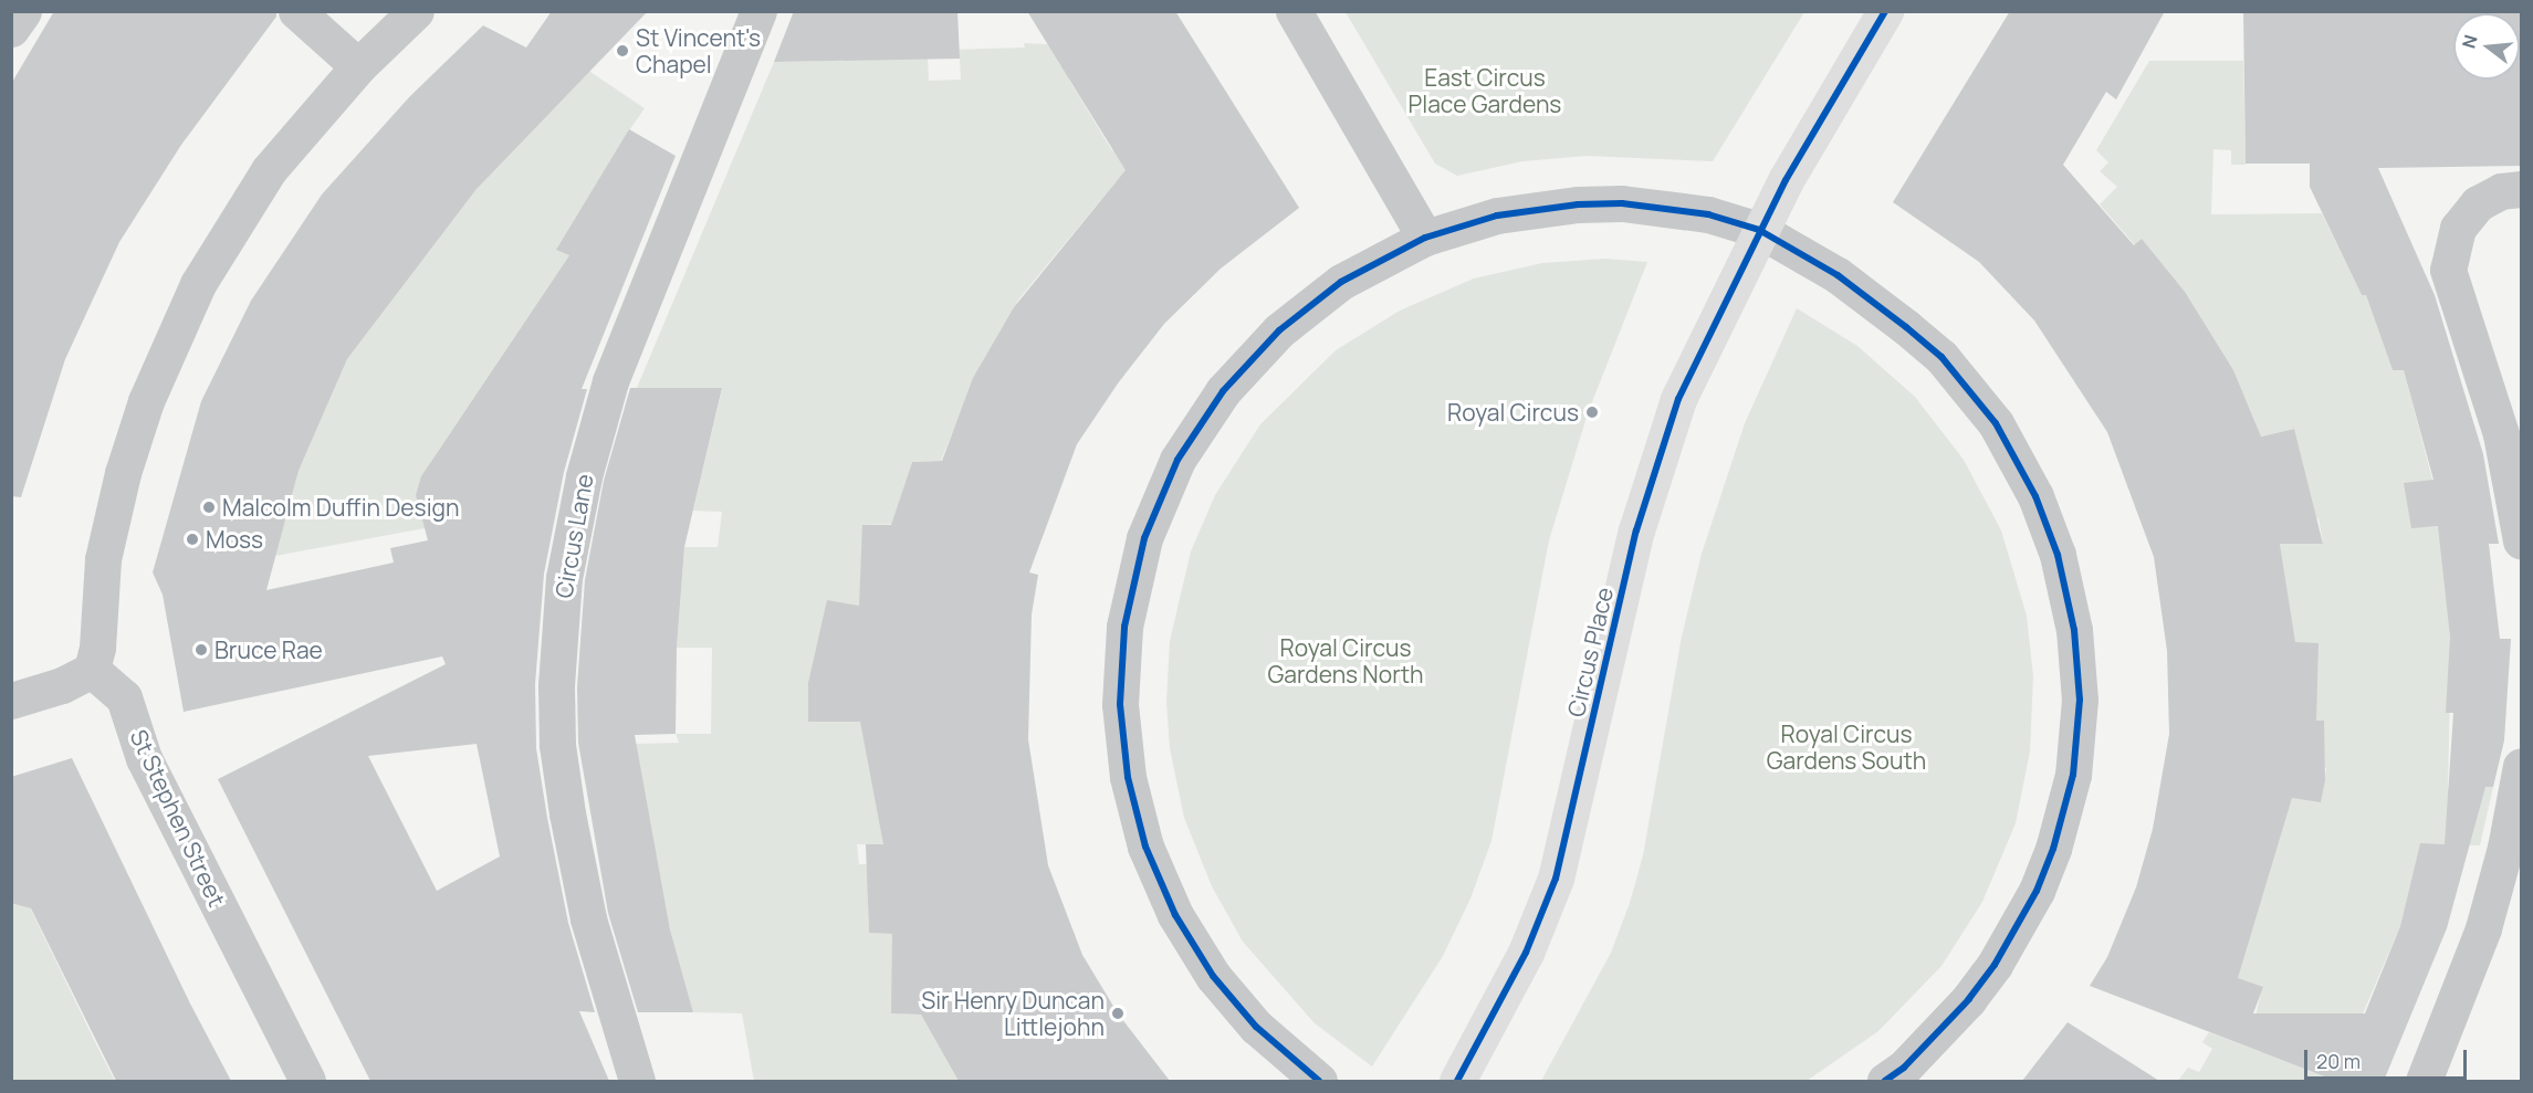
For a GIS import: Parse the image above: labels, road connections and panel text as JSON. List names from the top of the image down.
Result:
{
  "streets": {
    "street": ["Circus Lane", "Circus Place", "St Stephen Street"]
  },
  "parks": ["East Circus Place Gardens", "Royal Circus Gardens North", "Royal Circus Gardens South"],
  "places": [
    "St Vincent's Chapel",
    "Royal Circus",
    "Malcolm Duffin Design",
    "Moss",
    "Bruce Rae",
    "Sir Henry Duncan Littlejohn"
  ],
  "scale_bar": "20 m",
  "north": "left"
}
